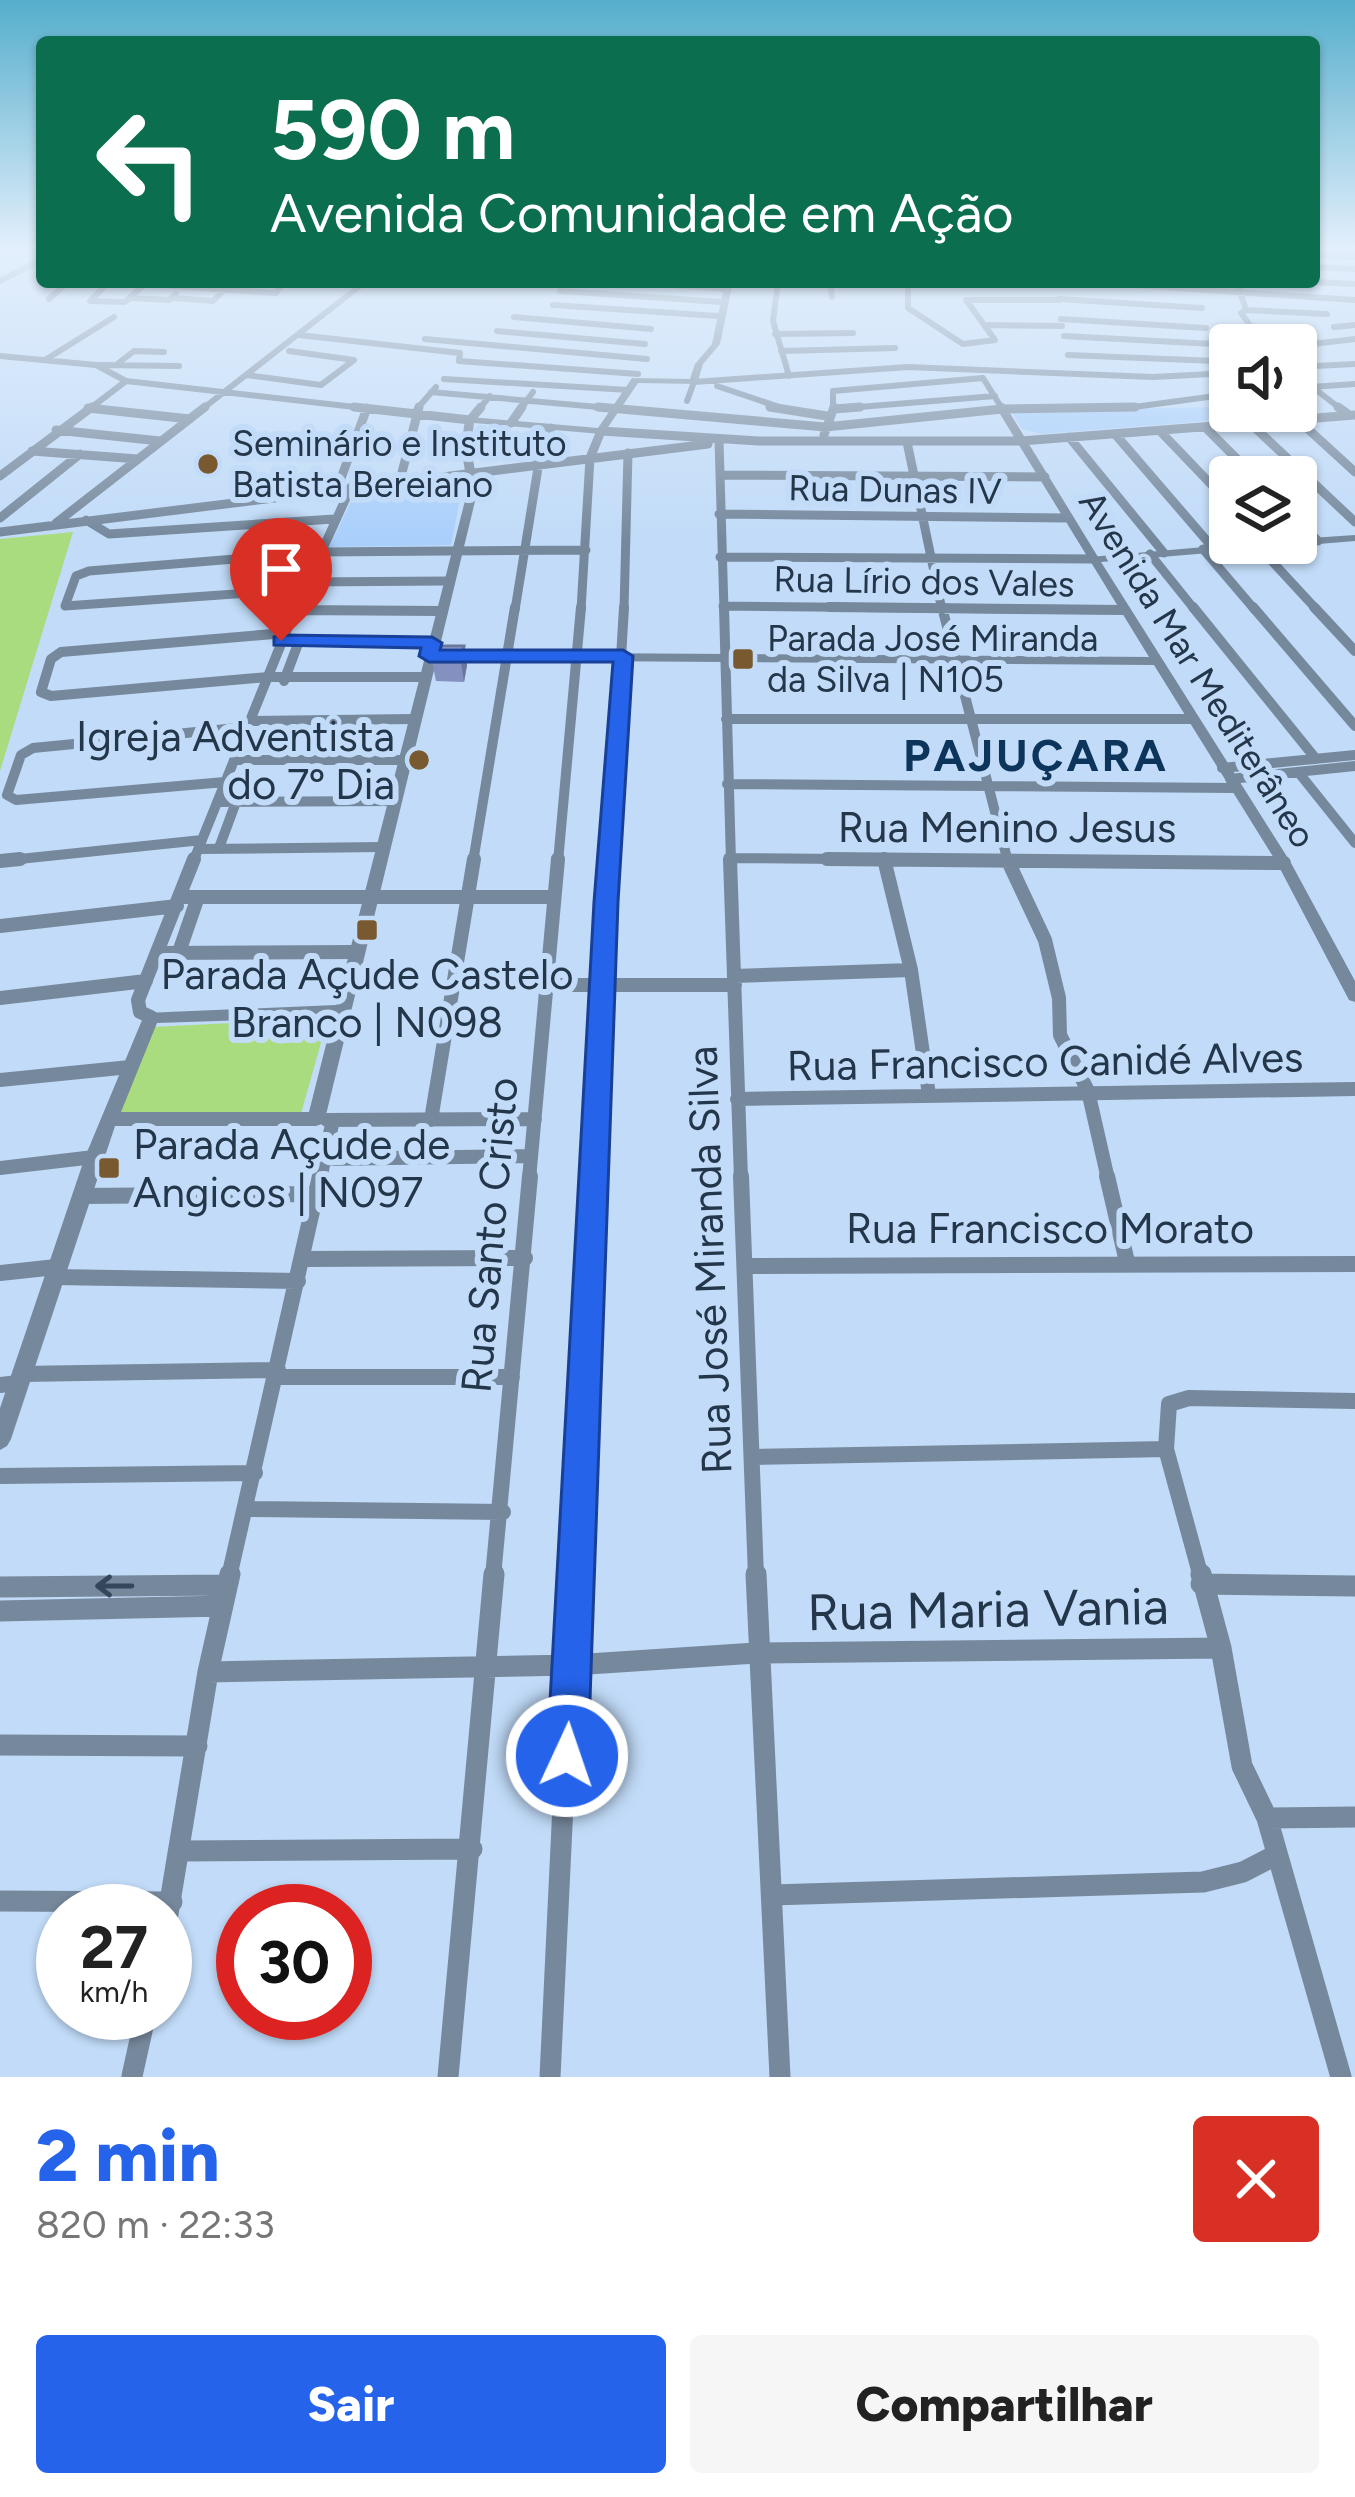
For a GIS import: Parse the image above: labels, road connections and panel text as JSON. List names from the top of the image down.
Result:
{
  "streets": {
    "street": [
      "Rua Dunas IV",
      "Rua Lírio dos Vales",
      "Avenida Mar Mediterâneo",
      "Rua Menino Jesus",
      "Rua Francisco Canidé Alves",
      "Rua Francisco Morato",
      "Rua Santo Cristo",
      "Rua José Miranda Silva",
      "Rua Maria Vania"
    ]
  },
  "crossings": [
    ["Rua Dunas IV", "Avenida Mar Mediterâneo"],
    ["Rua Dunas IV", "Rua José Miranda Silva"],
    ["Rua Lírio dos Vales", "Avenida Mar Mediterâneo"],
    ["Rua Lírio dos Vales", "Rua José Miranda Silva"],
    ["Avenida Mar Mediterâneo", "Rua Menino Jesus"],
    ["Rua Menino Jesus", "Rua José Miranda Silva"],
    ["Rua Francisco Canidé Alves", "Rua José Miranda Silva"],
    ["Rua Francisco Morato", "Rua José Miranda Silva"],
    ["Rua Santo Cristo", "Rua Maria Vania"],
    ["Rua José Miranda Silva", "Rua Maria Vania"]
  ],
  "districts": ["PAJUÇARA"],
  "places": {
    "other": ["Seminário e Instituto Batista Bereiano", "Igreja Adventista do 7º Dia"],
    "transit": ["Parada José Miranda da Silva | N105", "Parada Açude Castelo Branco | N098", "Parada Açude de Angicos | N097"]
  },
  "page": {
    "turn": ["590 m", "Avenida Comunidade em Ação"],
    "speed": "27 km/h",
    "limit": "30",
    "heading": ["2 min", "820 m · 22:33"],
    "buttons": ["Sair", "Compartilhar"]
  }
}
